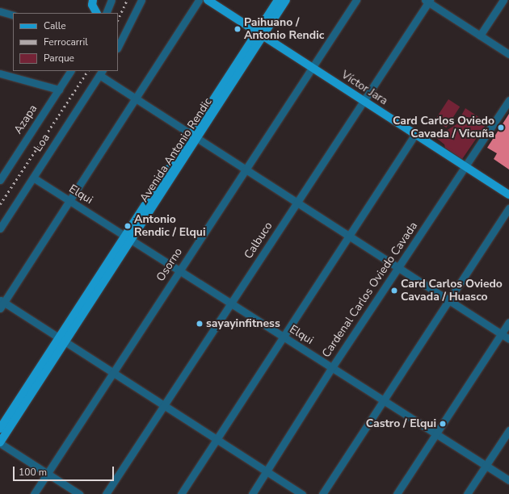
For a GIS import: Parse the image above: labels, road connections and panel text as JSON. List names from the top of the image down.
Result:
{
  "streets": {
    "main road": ["Víctor Jara", "Avenida Antonio Rendic"],
    "street": [
      "Azapa",
      "Loa",
      "Elqui",
      "Calbuco",
      "Osorno",
      "Cardenal Carlos Oviedo Cavada"
    ]
  },
  "crossings": [
    ["Víctor Jara", "Avenida Antonio Rendic"],
    ["Víctor Jara", "Calbuco"],
    ["Víctor Jara", "Osorno"],
    ["Víctor Jara", "Cardenal Carlos Oviedo Cavada"],
    ["Loa", "Elqui"],
    ["Avenida Antonio Rendic", "Elqui"],
    ["Elqui", "Calbuco"],
    ["Elqui", "Osorno"],
    ["Elqui", "Cardenal Carlos Oviedo Cavada"]
  ],
  "places": [
    "Paihuano / Antonio Rendic",
    "Card Carlos Oviedo Cavada / Vicuña",
    "Antonio Rendic / Elqui",
    "Card Carlos Oviedo Cavada / Huasco",
    "sayayinfitness",
    "Castro / Elqui"
  ],
  "legend": ["Calle", "Ferrocarril", "Parque"],
  "scale_bar": "100 m"
}
